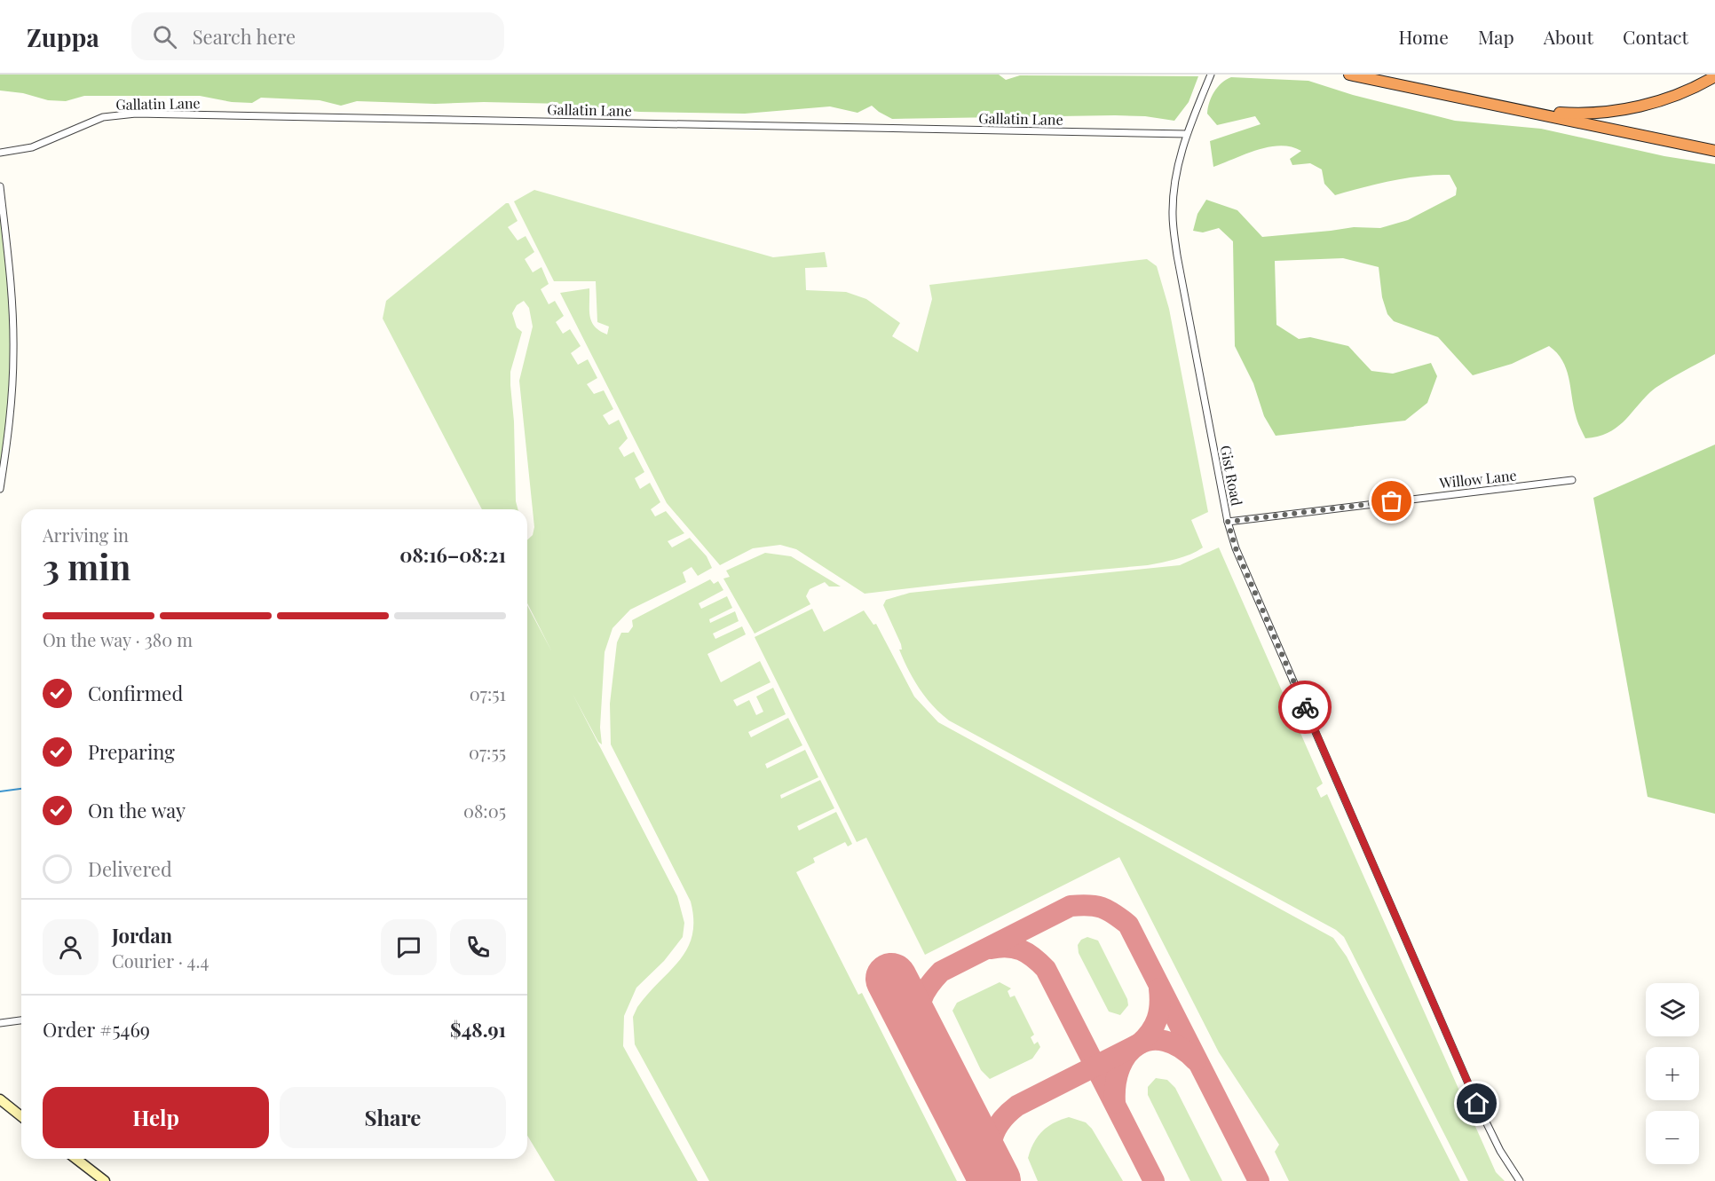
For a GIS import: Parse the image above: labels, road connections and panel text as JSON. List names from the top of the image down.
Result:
{
  "streets": {
    "street": ["Gallatin Lane", "Gist Road", "Willow Lane"]
  },
  "crossings": [
    ["Gallatin Lane", "Gist Road"],
    ["Gist Road", "Willow Lane"]
  ],
  "page": {
    "header": "Zuppa",
    "search": "Search here",
    "nav": [
      "Home",
      "Map",
      "About",
      "Contact"
    ],
    "heading": ["3 min", "Arriving in", "08:16–08:21"],
    "panel": [
      "Jordan",
      "Courier · 4.4",
      "Order #5469",
      "$48.91"
    ],
    "bar": "On the way · 380 m",
    "list": [
      ["Confirmed", "07:51"],
      ["Preparing", "07:55"],
      ["On the way", "08:05"],
      "Delivered"
    ],
    "map_buttons": ["+", "−"],
    "buttons": ["Help", "Share"]
  }
}
